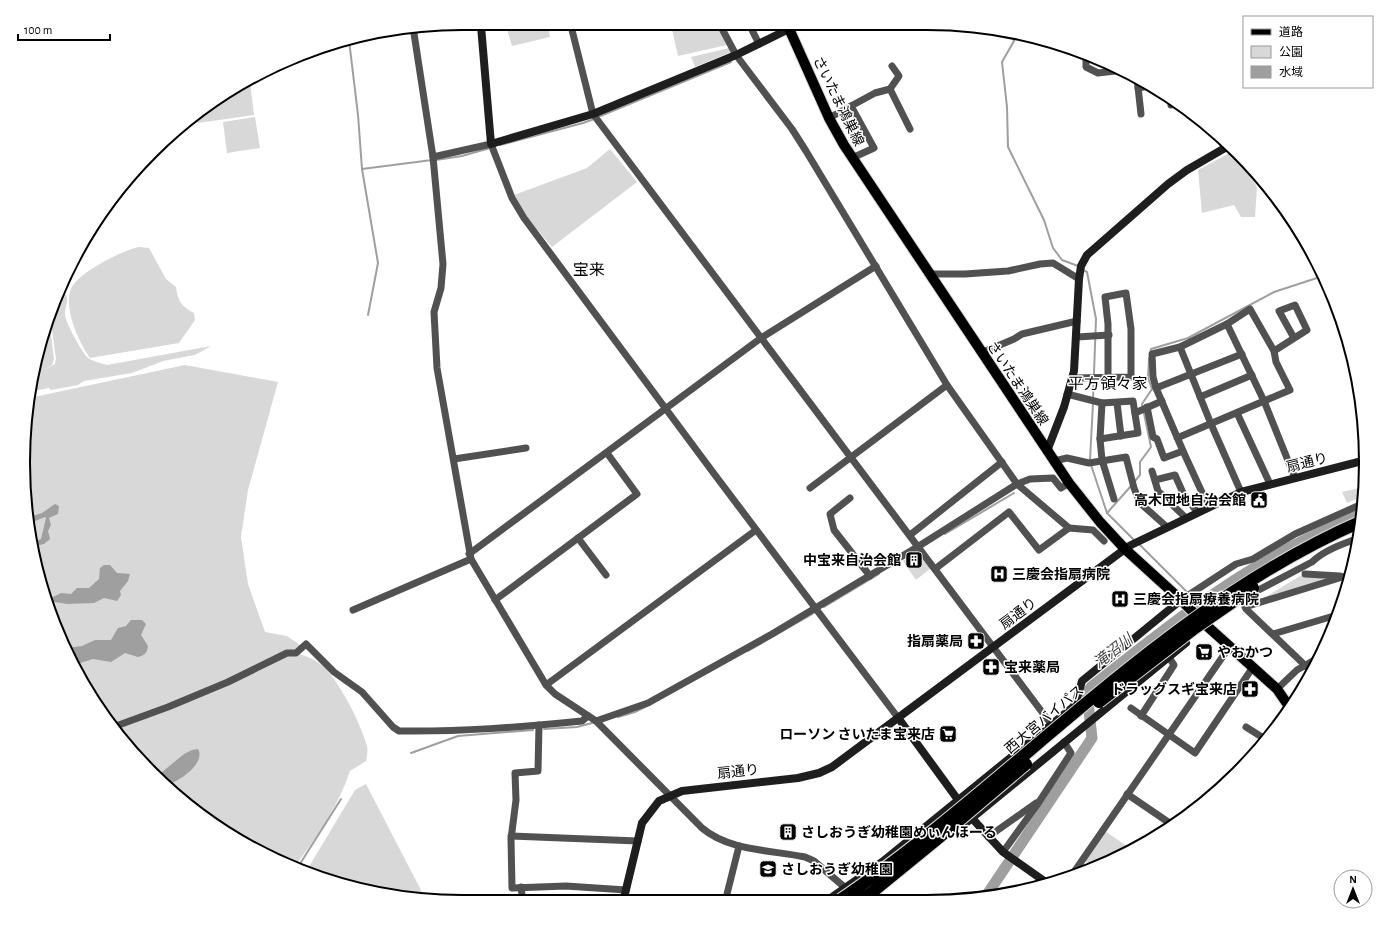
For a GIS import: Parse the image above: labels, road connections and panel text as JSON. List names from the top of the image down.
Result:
{
  "streets": {
    "highway": ["西大宮バイパス"],
    "main road": ["さいたま鴻巣線"],
    "street": ["扇通り"]
  },
  "crossings": [
    ["さいたま鴻巣線", "扇通り"]
  ],
  "districts": ["宝来", "平方領々家"],
  "water": ["滝沼川"],
  "places": {
    "public building": ["高木団地自治会館"],
    "building": ["中宝来自治会館", "さしおうぎ幼稚園めぃんほーる"],
    "hospital": ["三慶会指扇病院", "三慶会指扇療養病院"],
    "pharmacy": ["指扇薬局", "宝来薬局", "ドラッグスギ宝来店"],
    "supermarket": ["やおかつ", "ローソン さいたま宝来店"],
    "school or university": ["さしおうぎ幼稚園"]
  },
  "legend": ["道路", "公園", "水域"],
  "scale_bar": "100 m",
  "north": "top"
}
